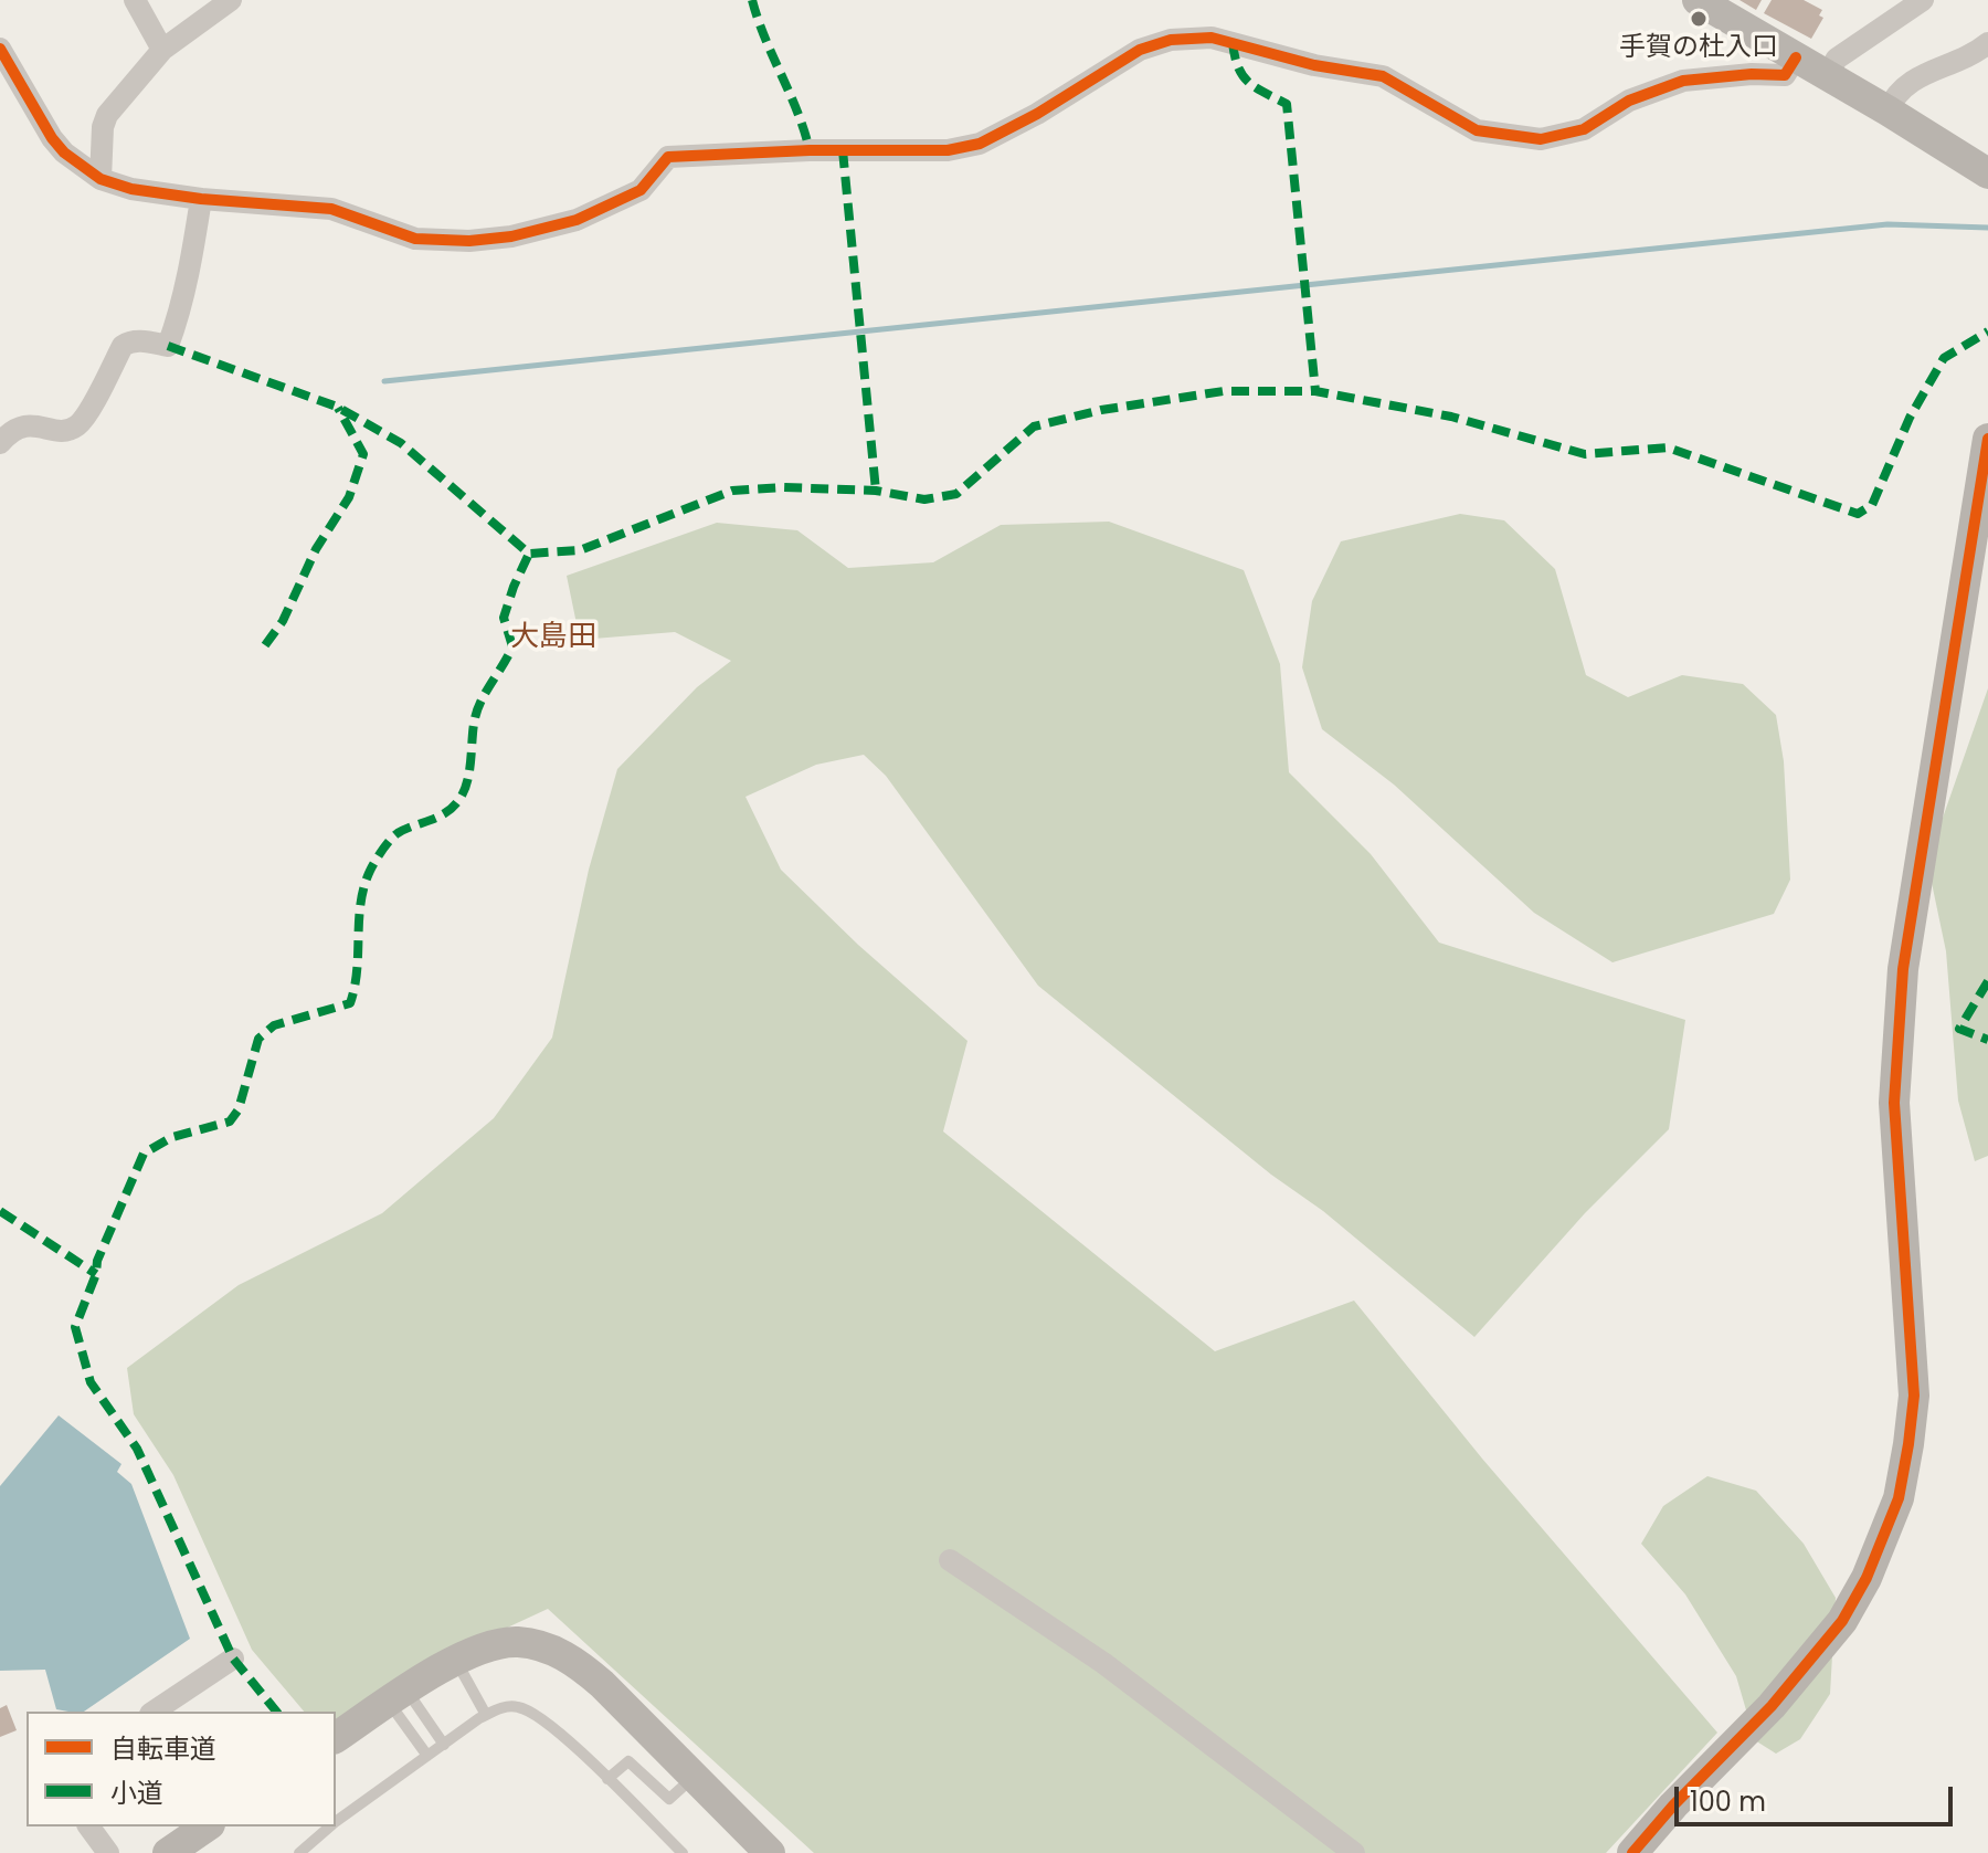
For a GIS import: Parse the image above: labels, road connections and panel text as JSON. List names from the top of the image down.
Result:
{
  "districts": ["大島田"],
  "places": ["手賀の杜入口"],
  "legend": ["自転車道", "小道"],
  "scale_bar": "100 m"
}
